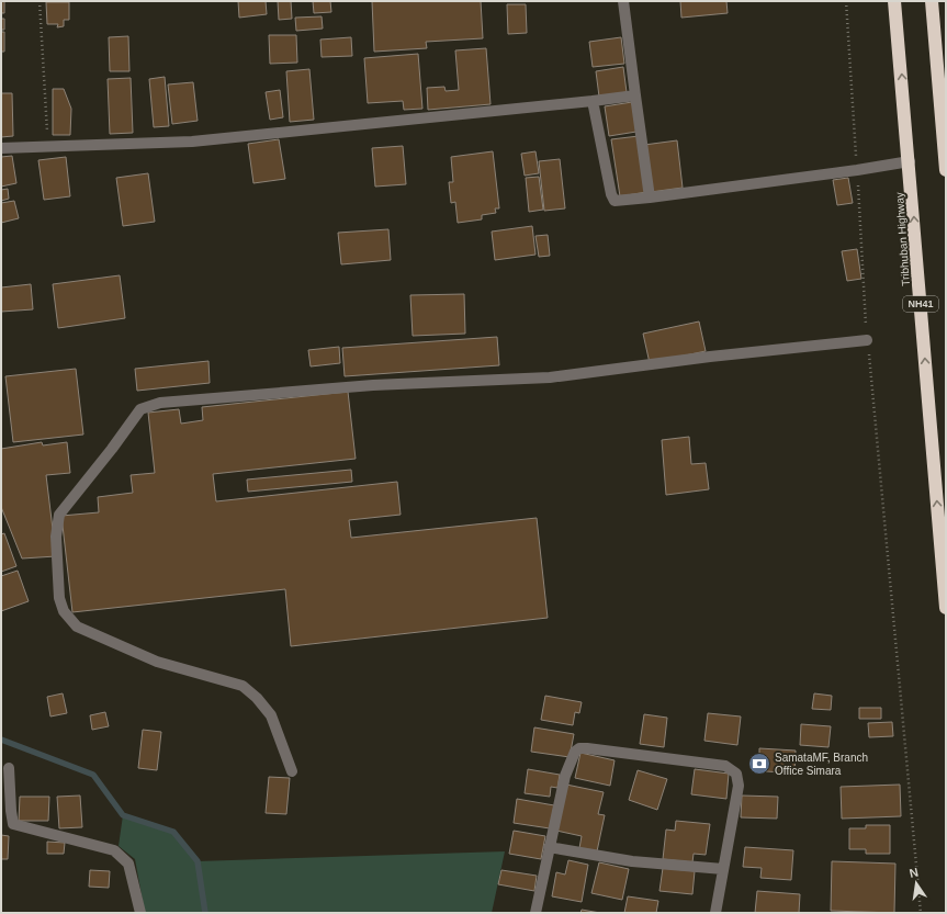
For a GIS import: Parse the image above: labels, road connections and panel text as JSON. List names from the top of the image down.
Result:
{
  "streets": {
    "highway": ["Tribhuban Highway", "NH41"]
  },
  "one_way": ["Tribhuban Highway"],
  "places": {
    "bank": ["SamataMF, Branch Office Simara"]
  },
  "north": "top"
}
